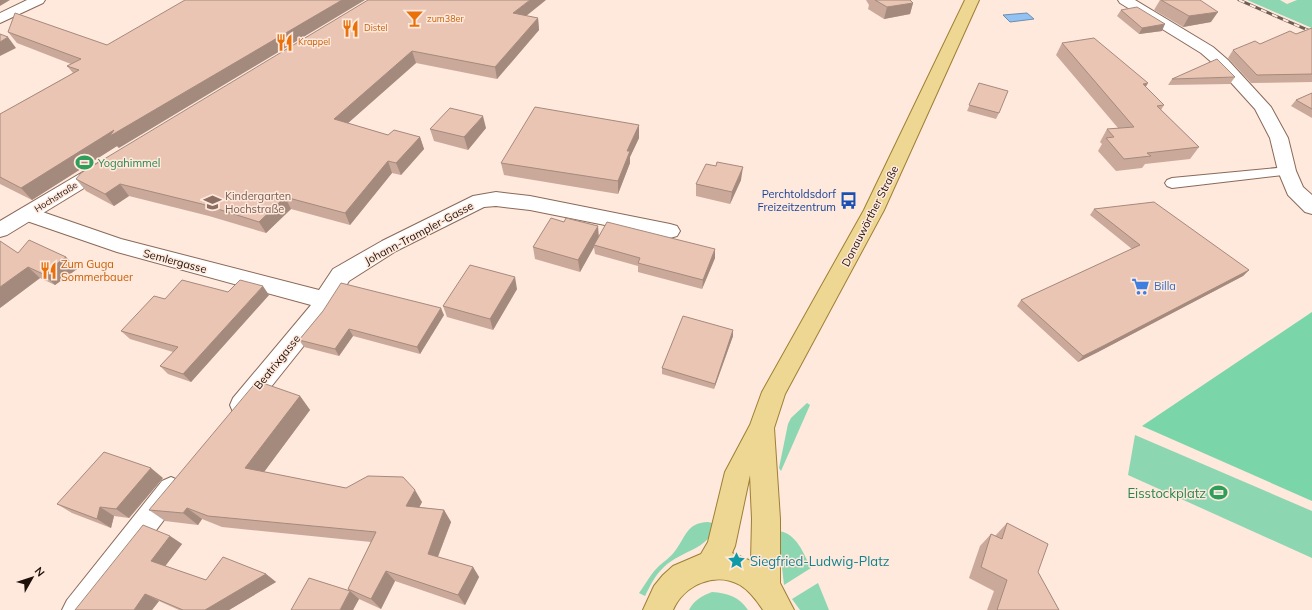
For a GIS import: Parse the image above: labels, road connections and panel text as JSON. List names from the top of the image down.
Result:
{
  "streets": {
    "main road": ["Donauwörther Straße"],
    "street": [
      "Hochstraße",
      "Johann-Trampler-Gasse",
      "Semlergasse",
      "Beatrixgasse"
    ]
  },
  "crossings": [
    ["Hochstraße", "Semlergasse"],
    ["Johann-Trampler-Gasse", "Semlergasse"],
    ["Johann-Trampler-Gasse", "Beatrixgasse"],
    ["Semlergasse", "Beatrixgasse"]
  ],
  "places": {
    "bar": ["zum38er"],
    "restaurant": ["Distel", "Krappel", "Zum Guga Sommerbauer"],
    "sports": ["Yogahimmel", "Eisstockplatz"],
    "bus stop": ["Perchtoldsdorf Freizeitzentrum"],
    "school or university": ["Kindergarten Hochstraße"],
    "supermarket": ["Billa"],
    "place": ["Siegfried-Ludwig-Platz"]
  },
  "north": "top right"
}
